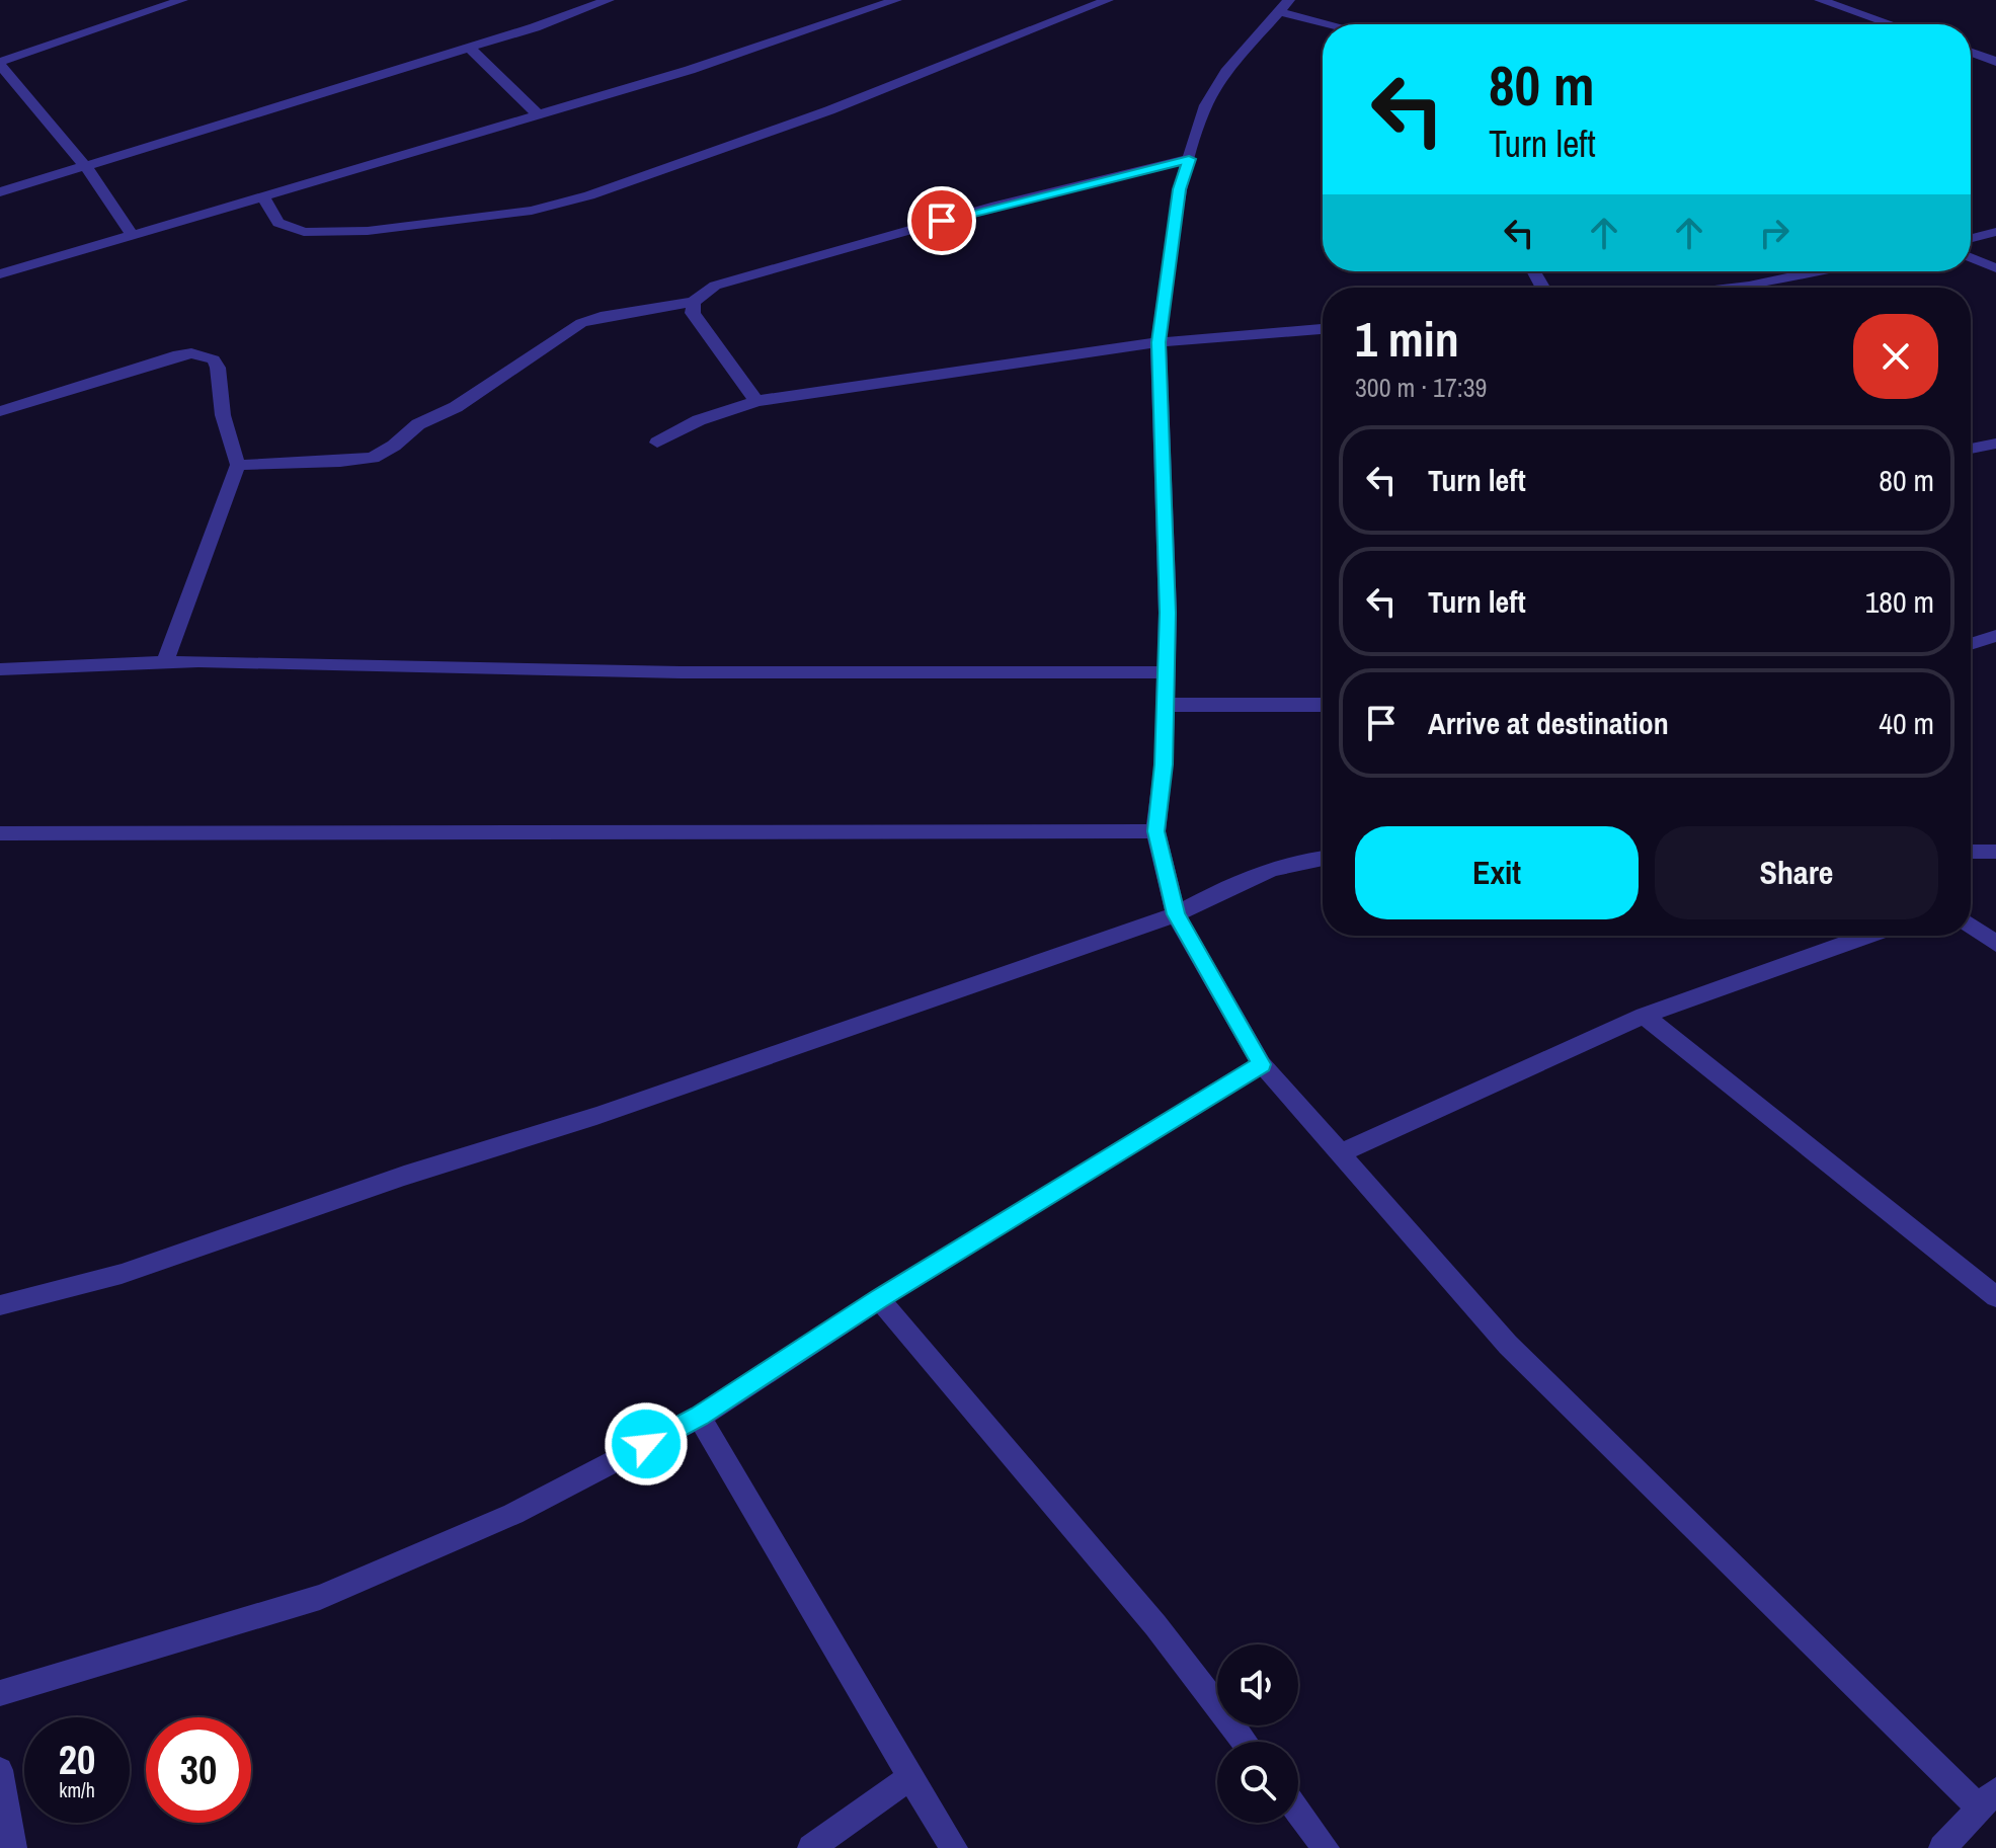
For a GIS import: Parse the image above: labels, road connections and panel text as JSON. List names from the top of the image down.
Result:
{
  "page": {
    "turn": ["80 m", "Turn left"],
    "heading": ["1 min", "300 m · 17:39"],
    "list": [
      {
        "name": "Turn left",
        "value": "80 m"
      },
      {
        "name": "Turn left",
        "value": "180 m"
      },
      {
        "name": "Arrive at destination",
        "value": "40 m"
      }
    ],
    "buttons": ["Exit", "Share"],
    "speed": "20 km/h",
    "limit": "30"
  }
}
